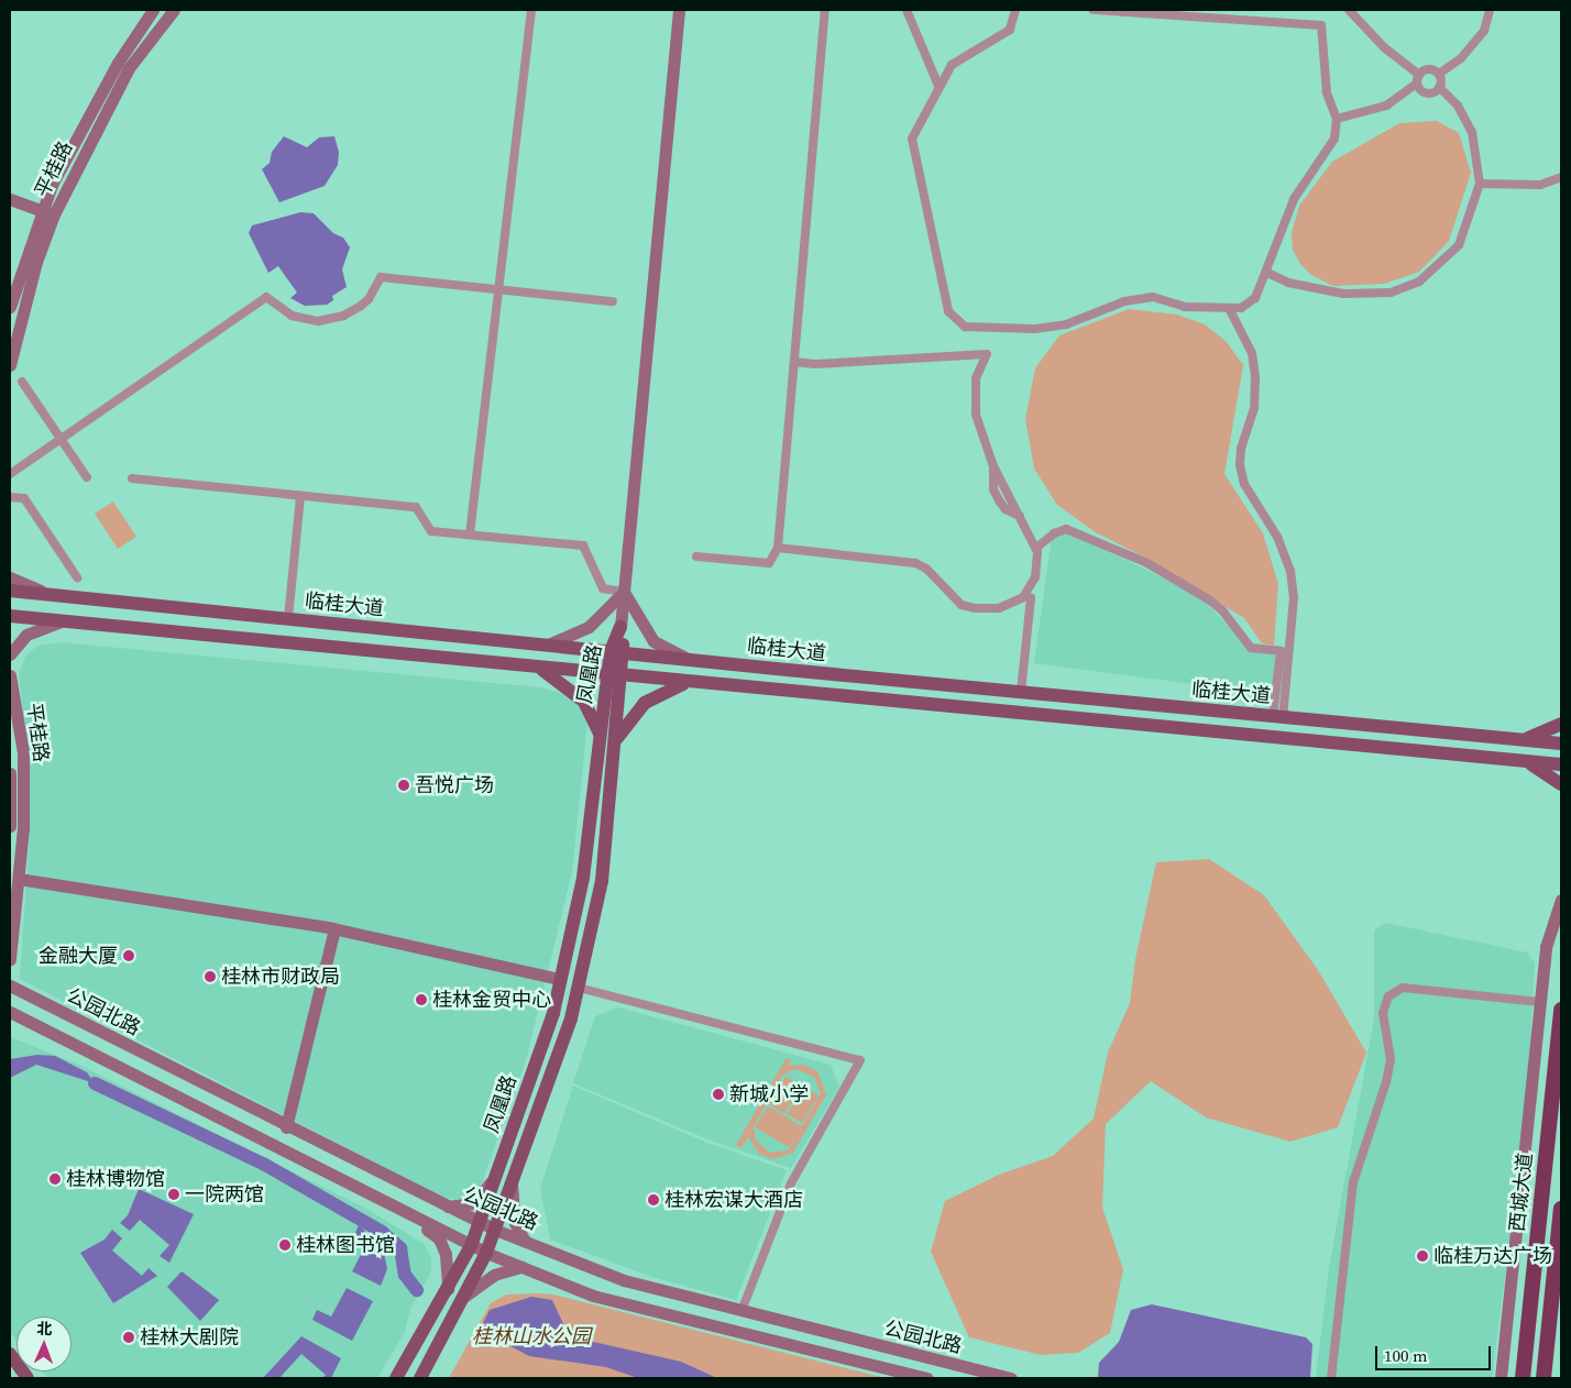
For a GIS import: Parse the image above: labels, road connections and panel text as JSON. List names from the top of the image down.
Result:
{
  "streets": {
    "highway": ["西城大道"],
    "main road": [
      "平桂路",
      "临桂大道",
      "凤凰路",
      "公园北路"
    ]
  },
  "crossings": [
    ["临桂大道", "凤凰路"],
    ["凤凰路", "公园北路"]
  ],
  "parks": ["桂林山水公园"],
  "places": [
    "吾悦广场",
    "金融大厦",
    "桂林市财政局",
    "桂林金贸中心",
    "新城小学",
    "桂林博物馆",
    "一院两馆",
    "桂林宏谋大酒店",
    "桂林图书馆",
    "临桂万达广场",
    "桂林大剧院"
  ],
  "scale_bar": "100 m",
  "north": "top"
}
